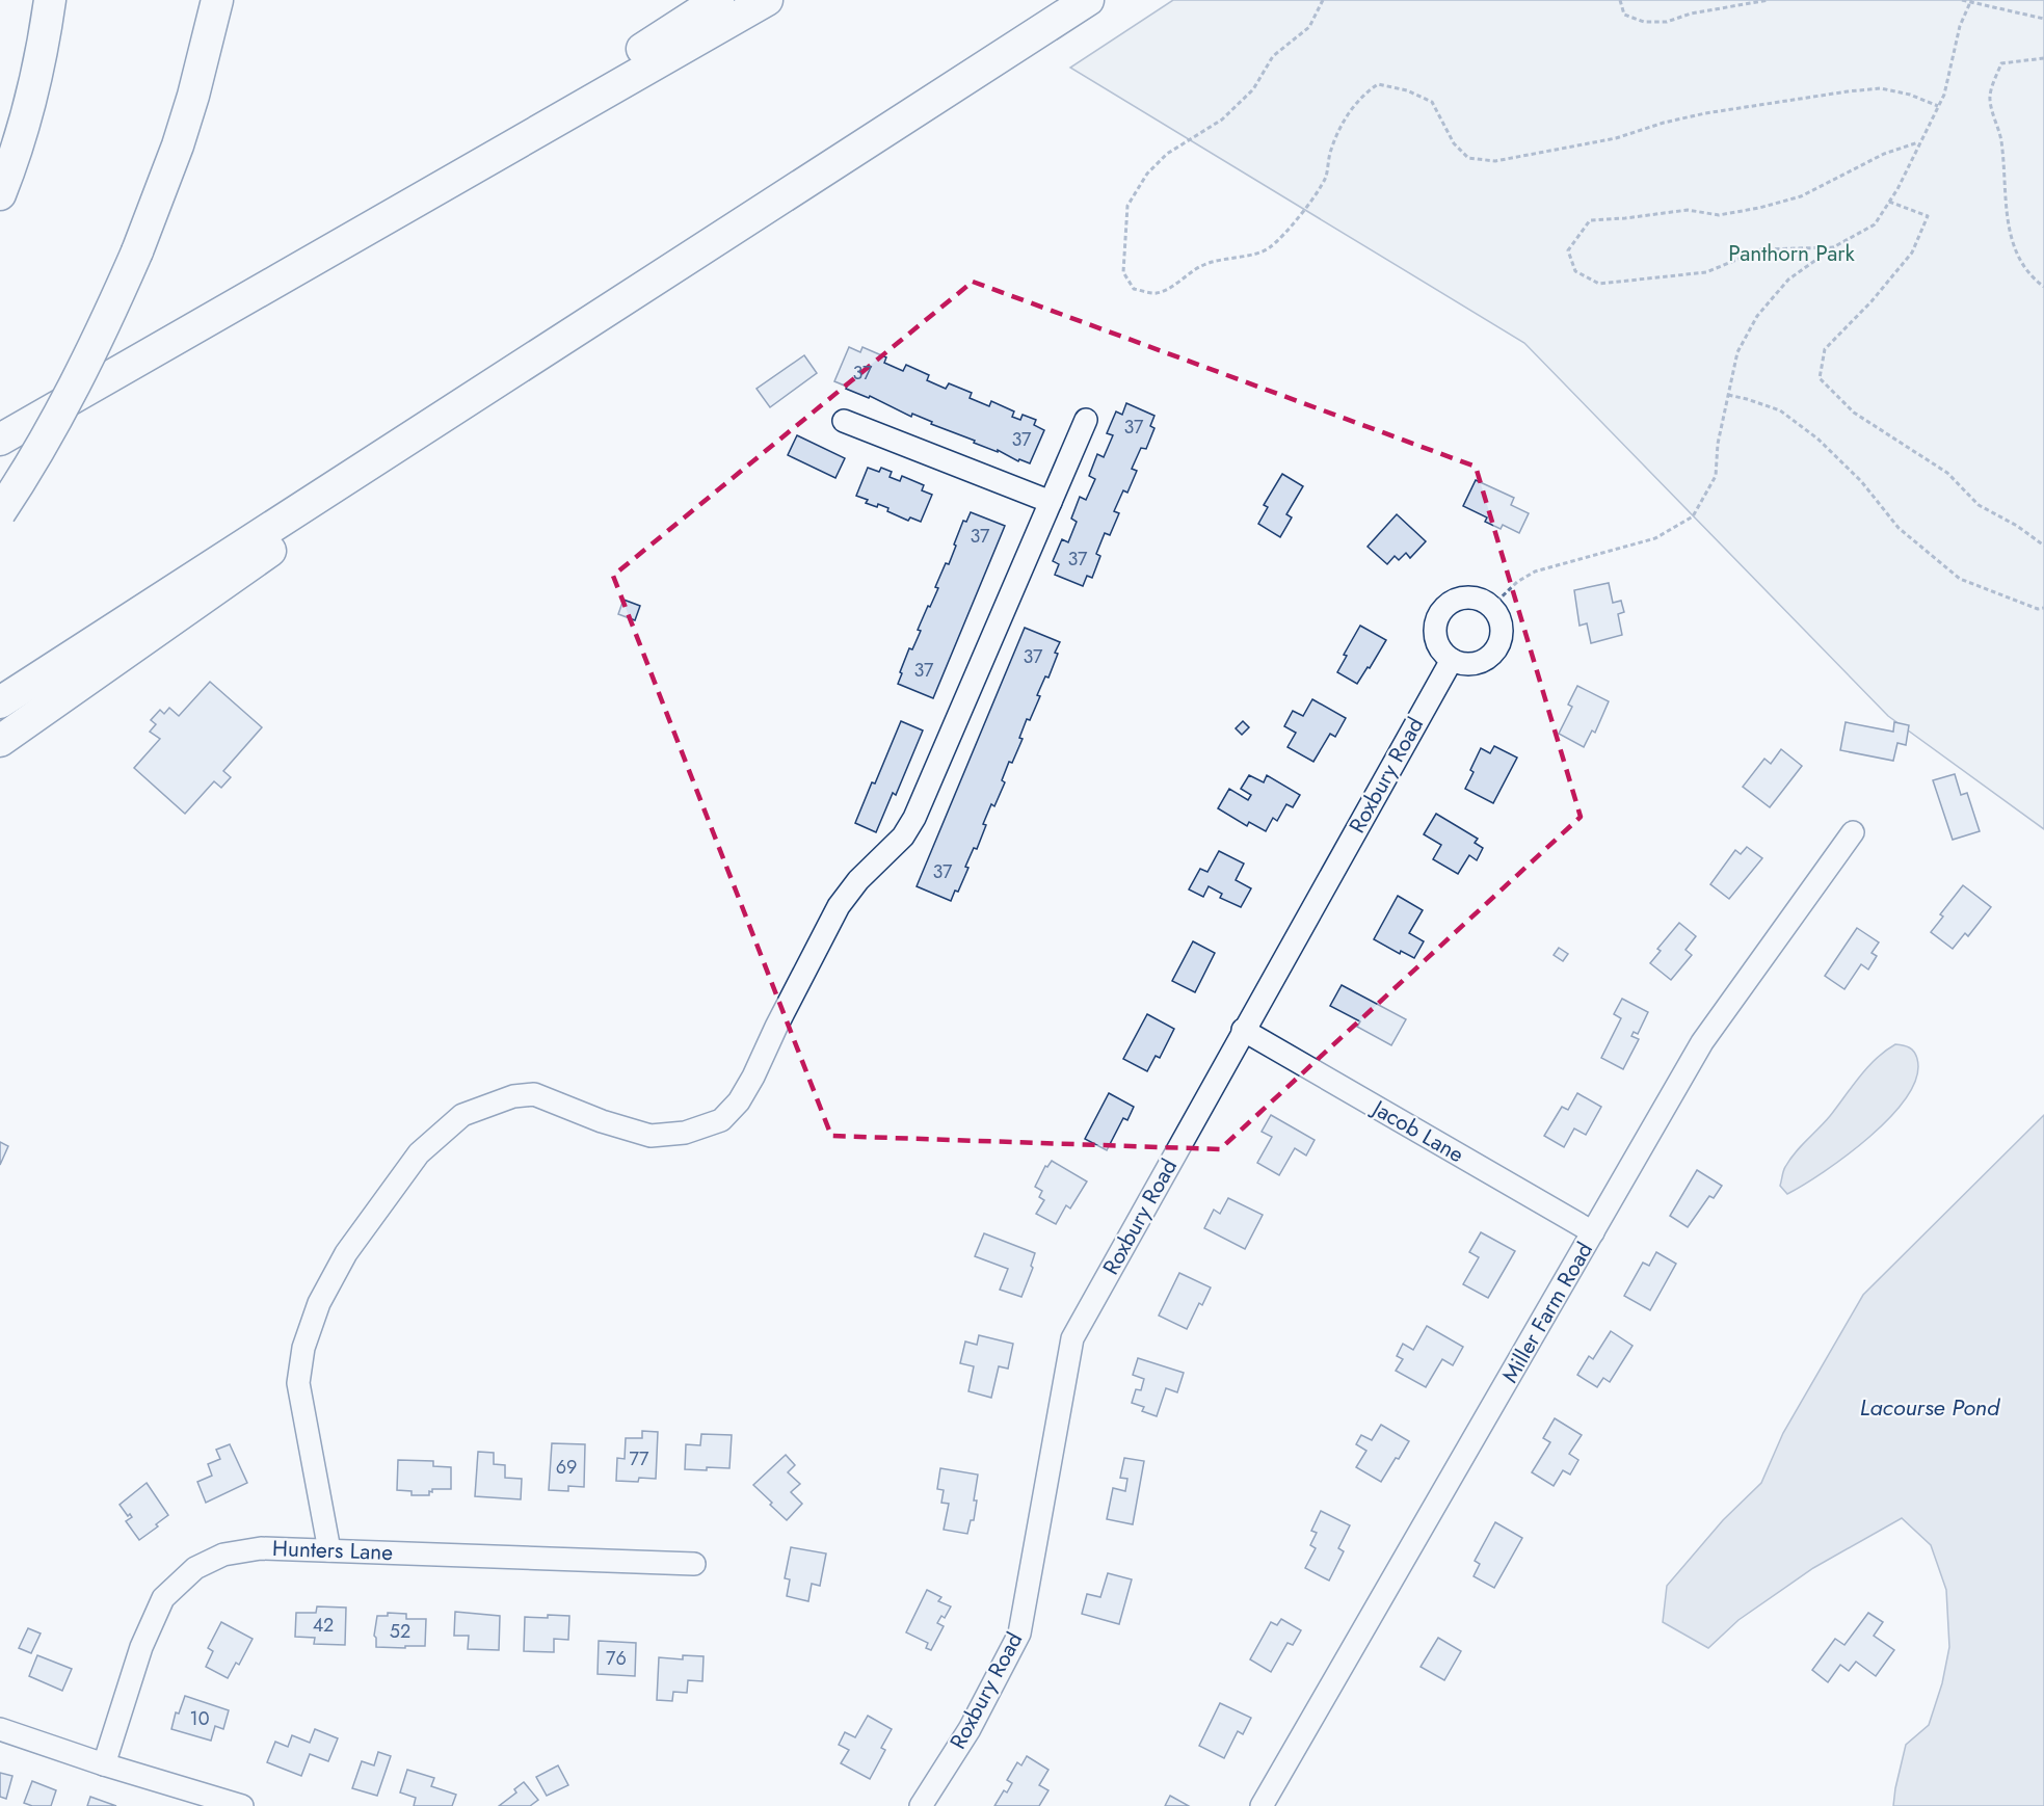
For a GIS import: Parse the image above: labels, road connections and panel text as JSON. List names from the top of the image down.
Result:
{
  "streets": {
    "street": [
      "Roxbury Road",
      "Jacob Lane",
      "Miller Farm Road",
      "Hunters Lane"
    ]
  },
  "crossings": [
    ["Roxbury Road", "Jacob Lane"],
    ["Jacob Lane", "Miller Farm Road"]
  ],
  "water": ["Lacourse Pond"],
  "parks": ["Panthorn Park"],
  "house_numbers": [
    "37",
    "37",
    "37",
    "37",
    "37",
    "37",
    "37",
    "37",
    "77",
    "69",
    "42",
    "52",
    "76",
    "10"
  ]
}
